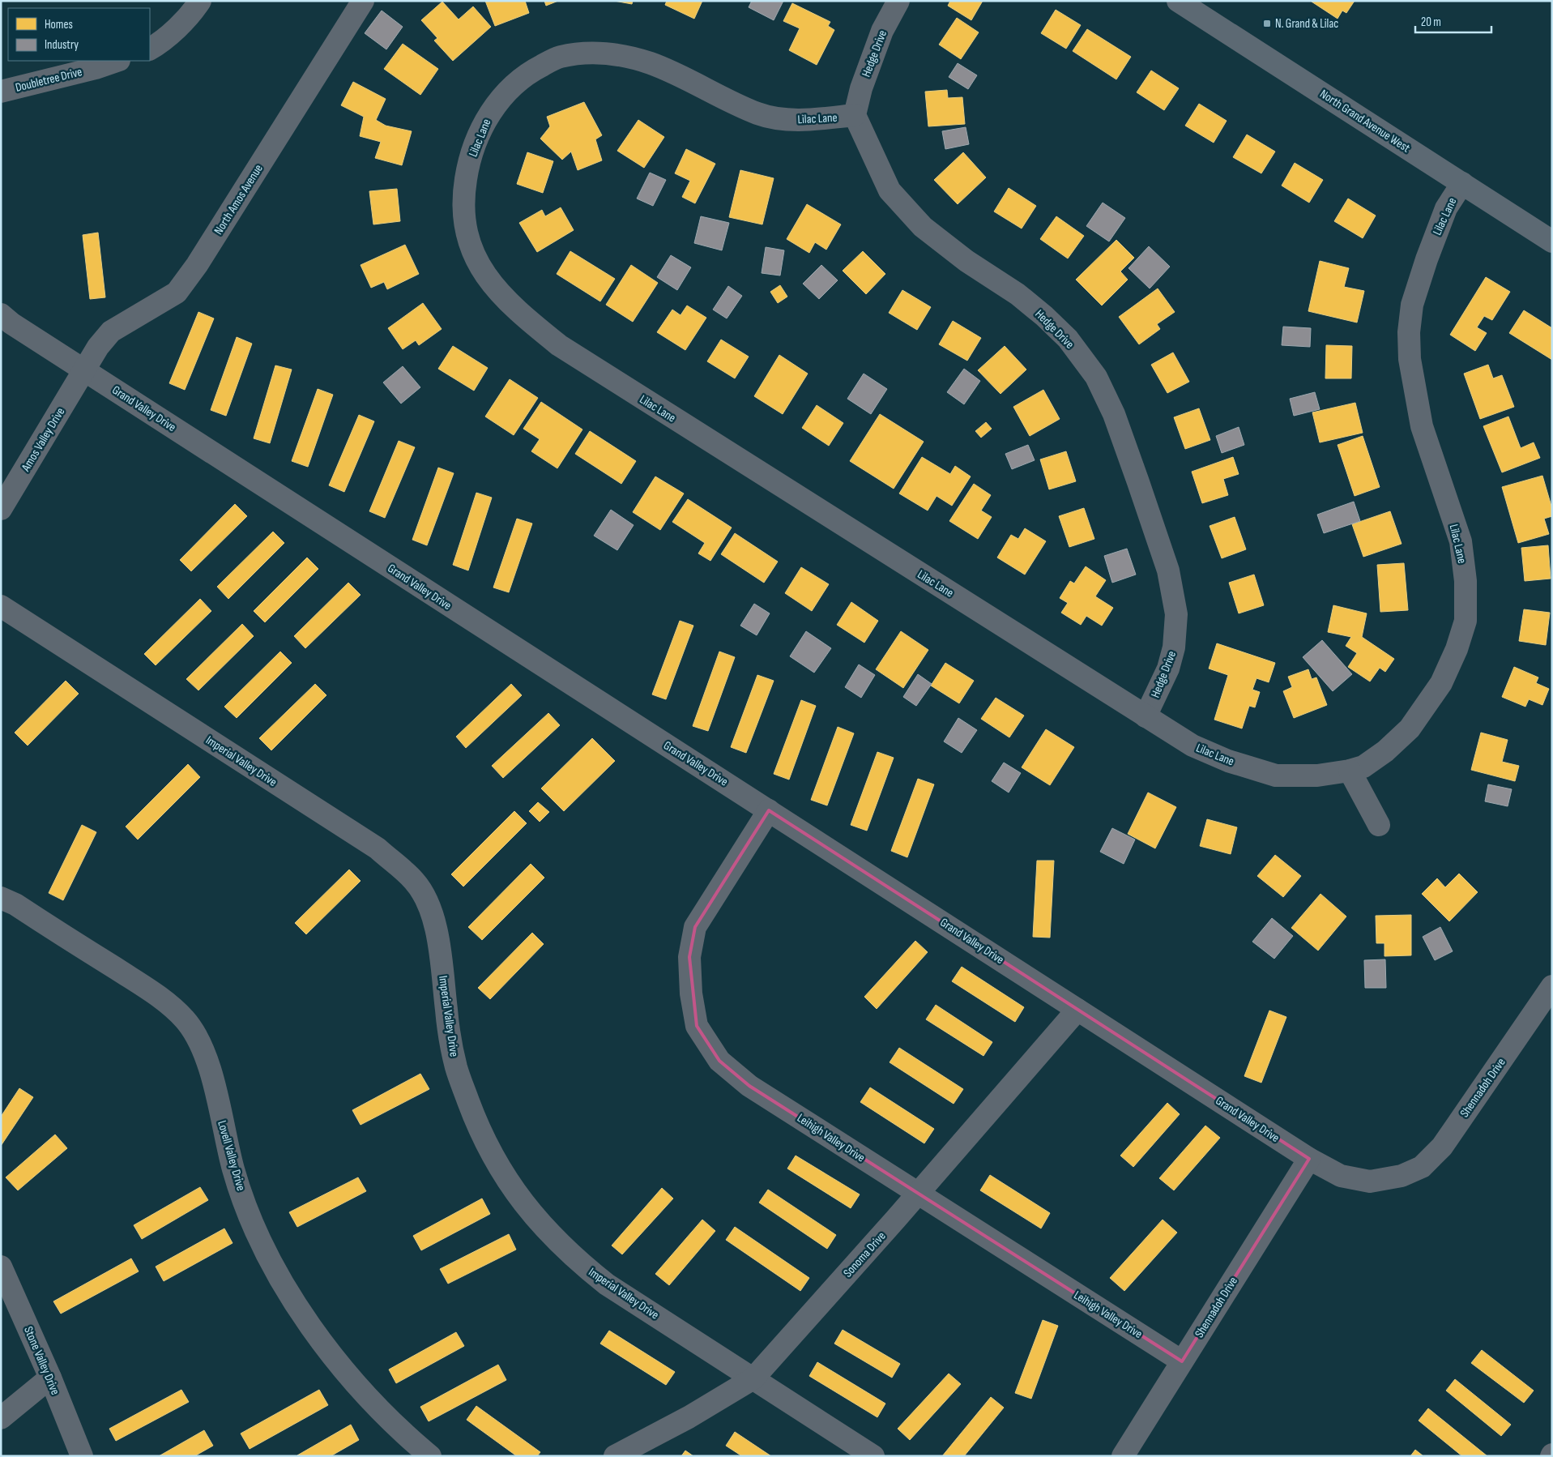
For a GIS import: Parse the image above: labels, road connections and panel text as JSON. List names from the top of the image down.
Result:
{
  "streets": {
    "main road": ["North Grand Avenue West"],
    "street": [
      "Hedge Drive",
      "Doubletree Drive",
      "Lilac Lane",
      "North Amos Avenue",
      "Grand Valley Drive",
      "Amos Valley Drive",
      "Imperial Valley Drive",
      "Shennadoh Drive",
      "Leihigh Valley Drive",
      "Lovell Valley Drive",
      "Sonoma Drive",
      "Stone Valley Drive"
    ]
  },
  "crossings": [
    ["Hedge Drive", "Lilac Lane"],
    ["Lilac Lane", "North Grand Avenue West"],
    ["North Amos Avenue", "Grand Valley Drive"],
    ["North Amos Avenue", "Amos Valley Drive"],
    ["Grand Valley Drive", "Amos Valley Drive"],
    ["Grand Valley Drive", "Shennadoh Drive"],
    ["Grand Valley Drive", "Leihigh Valley Drive"],
    ["Grand Valley Drive", "Sonoma Drive"],
    ["Imperial Valley Drive", "Sonoma Drive"],
    ["Shennadoh Drive", "Leihigh Valley Drive"],
    ["Leihigh Valley Drive", "Sonoma Drive"]
  ],
  "places": {
    "transit": ["N. Grand & Lilac"]
  },
  "legend": ["Homes", "Industry"],
  "scale_bar": "20 m"
}
